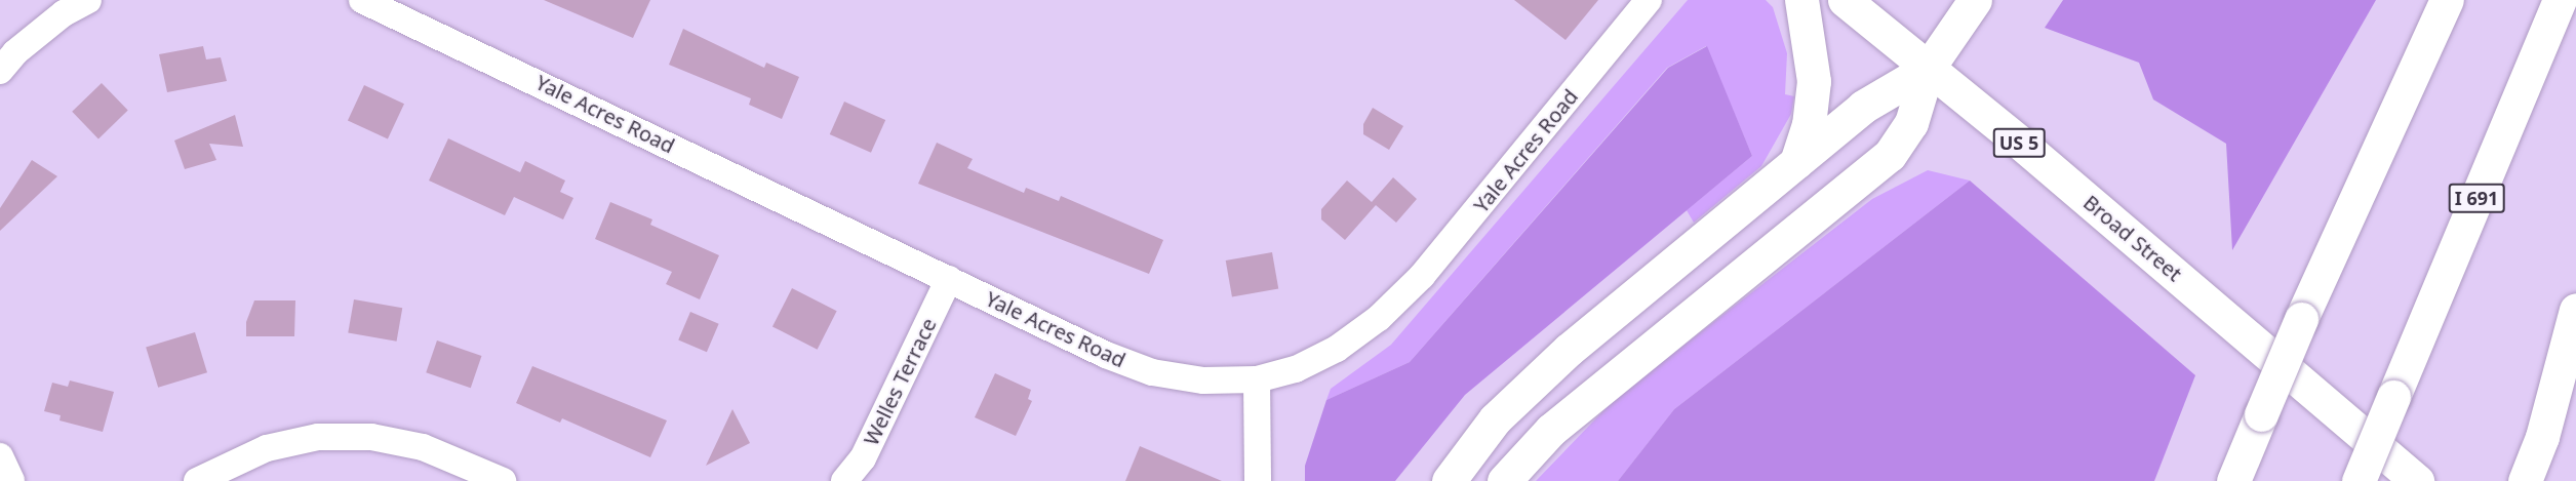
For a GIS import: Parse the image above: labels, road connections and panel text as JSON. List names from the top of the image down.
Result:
{
  "streets": {
    "main road": ["US 5", "I 691", "Broad Street"],
    "street": ["Yale Acres Road", "Welles Terrace"]
  },
  "crossings": [
    ["Yale Acres Road", "Welles Terrace"]
  ]
}
